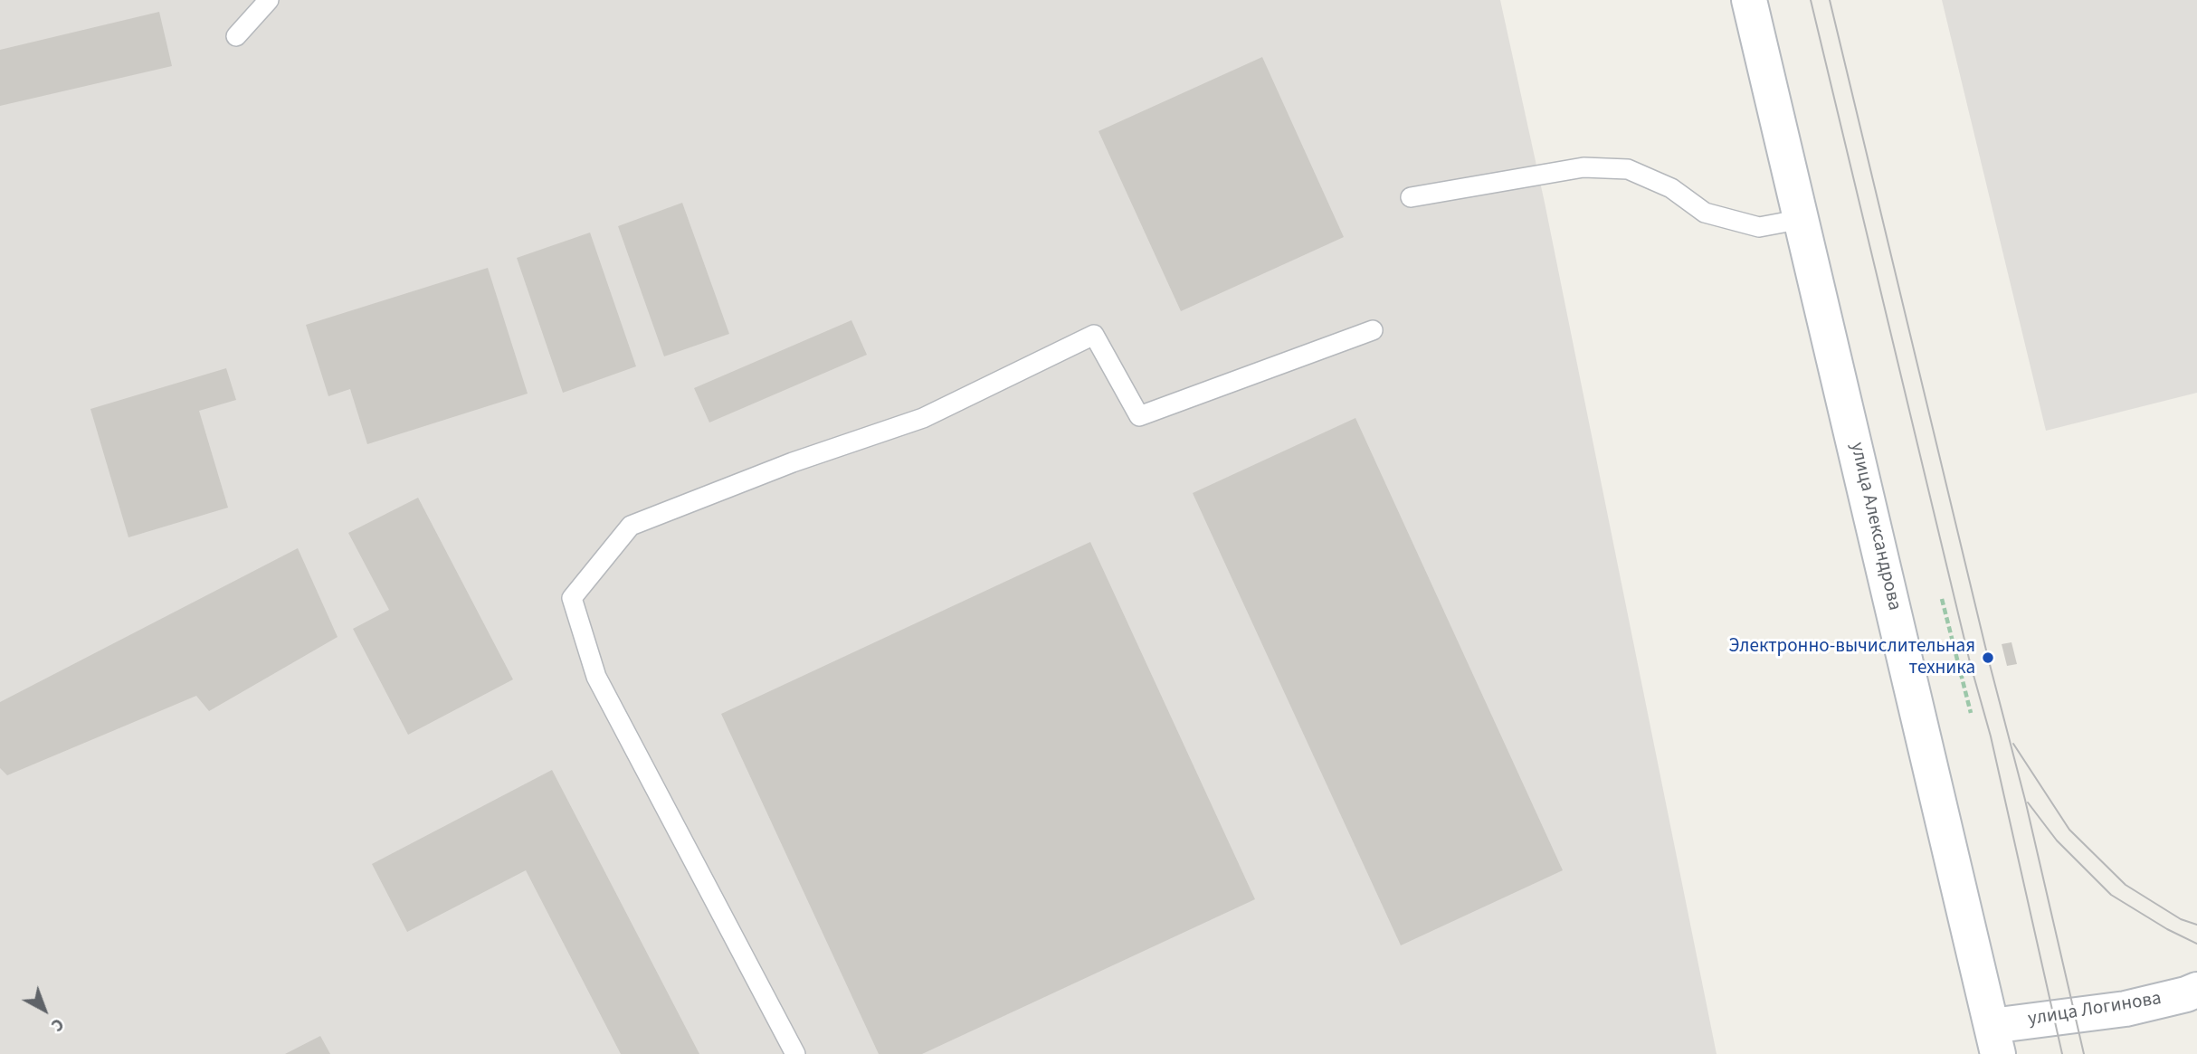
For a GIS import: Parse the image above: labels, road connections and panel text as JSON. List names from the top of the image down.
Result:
{
  "streets": {
    "street": ["улица Александрова", "улица Логинова"]
  },
  "crossings": [
    ["улица Александрова", "улица Логинова"]
  ],
  "places": ["Электронно-вычислительная техника"],
  "north": "bottom right"
}
